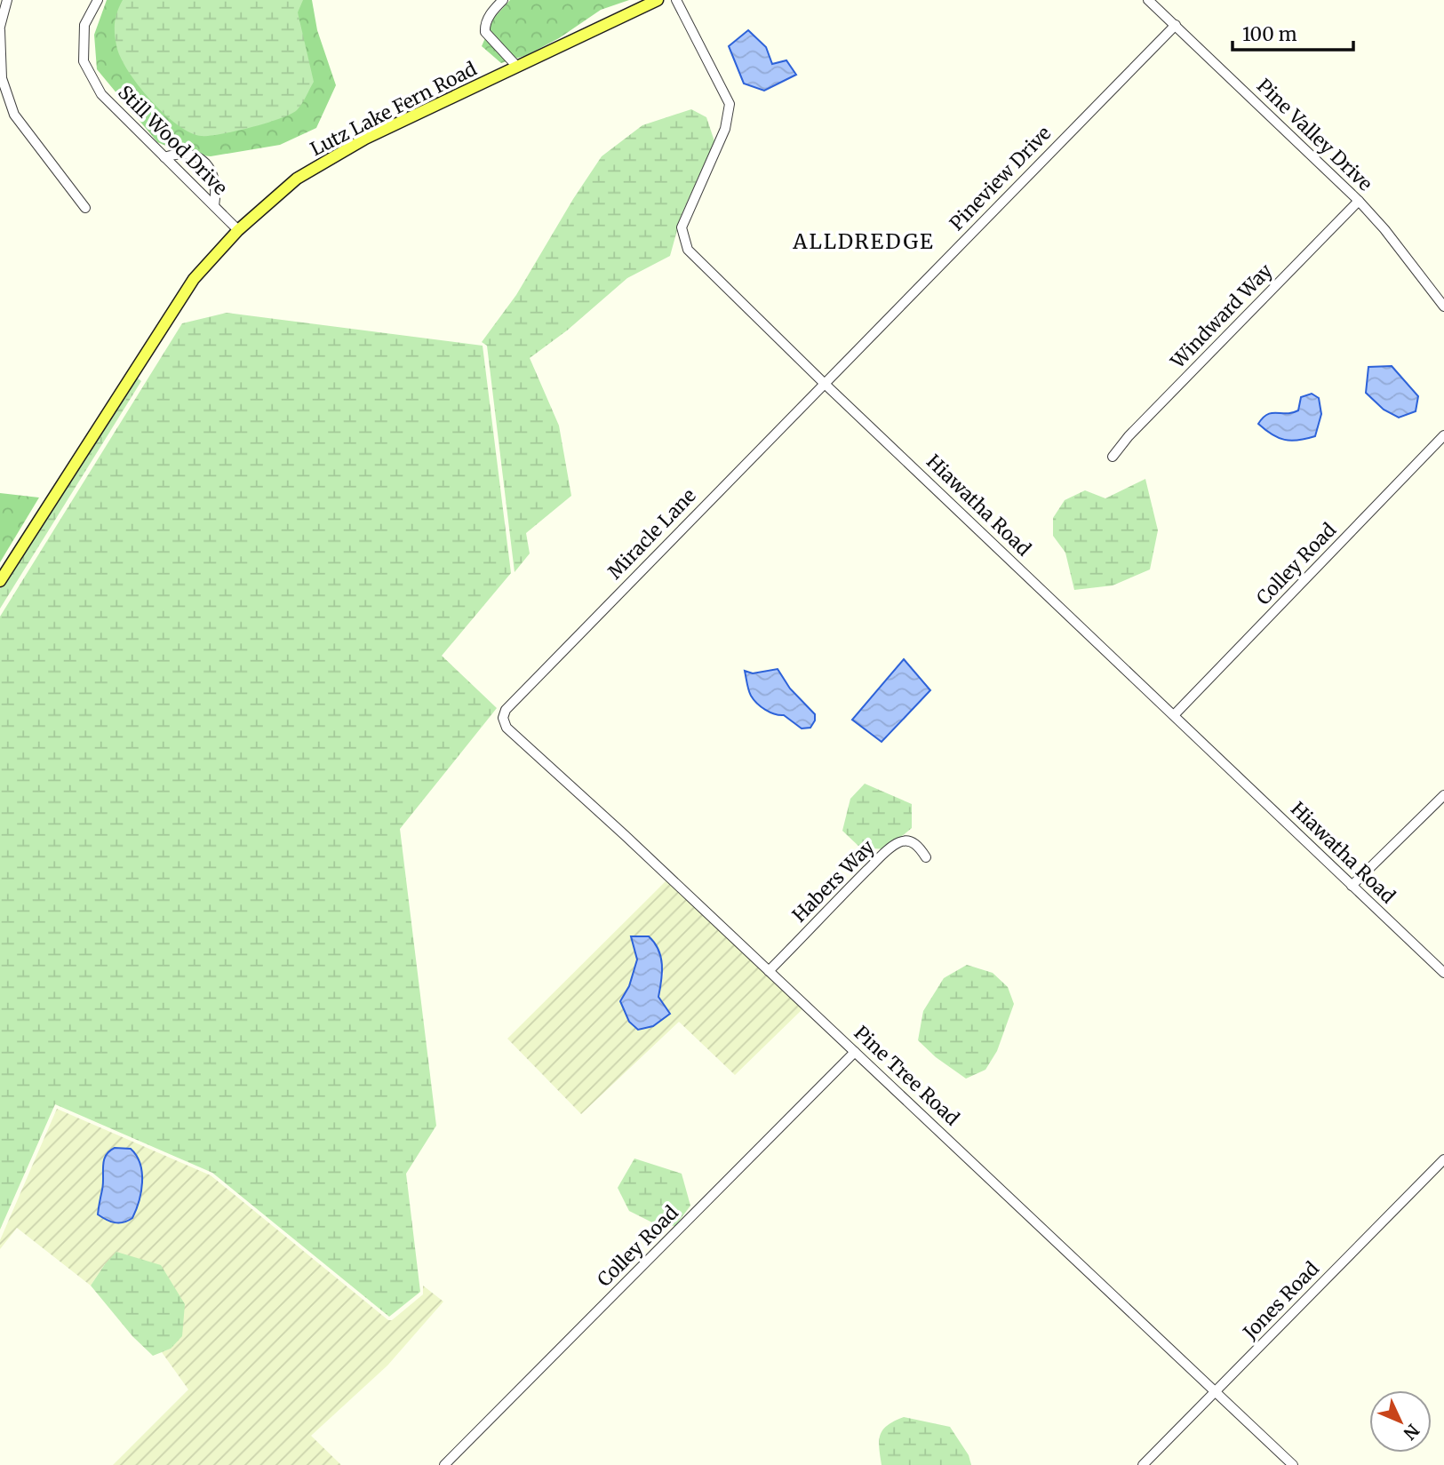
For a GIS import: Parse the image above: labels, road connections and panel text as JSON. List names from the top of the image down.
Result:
{
  "streets": {
    "main road": ["Lutz Lake Fern Road"],
    "street": [
      "Pine Valley Drive",
      "Still Wood Drive",
      "Pineview Drive",
      "Windward Way",
      "Hiawatha Road",
      "Miracle Lane",
      "Colley Road",
      "Habers Way",
      "Pine Tree Road",
      "Jones Road"
    ]
  },
  "crossings": [
    ["Lutz Lake Fern Road", "Still Wood Drive"],
    ["Pine Valley Drive", "Pineview Drive"],
    ["Pine Valley Drive", "Windward Way"],
    ["Pineview Drive", "Hiawatha Road"],
    ["Pineview Drive", "Miracle Lane"],
    ["Hiawatha Road", "Miracle Lane"],
    ["Hiawatha Road", "Colley Road"],
    ["Miracle Lane", "Pine Tree Road"],
    ["Colley Road", "Pine Tree Road"],
    ["Habers Way", "Pine Tree Road"],
    ["Pine Tree Road", "Jones Road"]
  ],
  "districts": ["ALLDREDGE"],
  "scale_bar": "100 m",
  "north": "bottom right"
}
